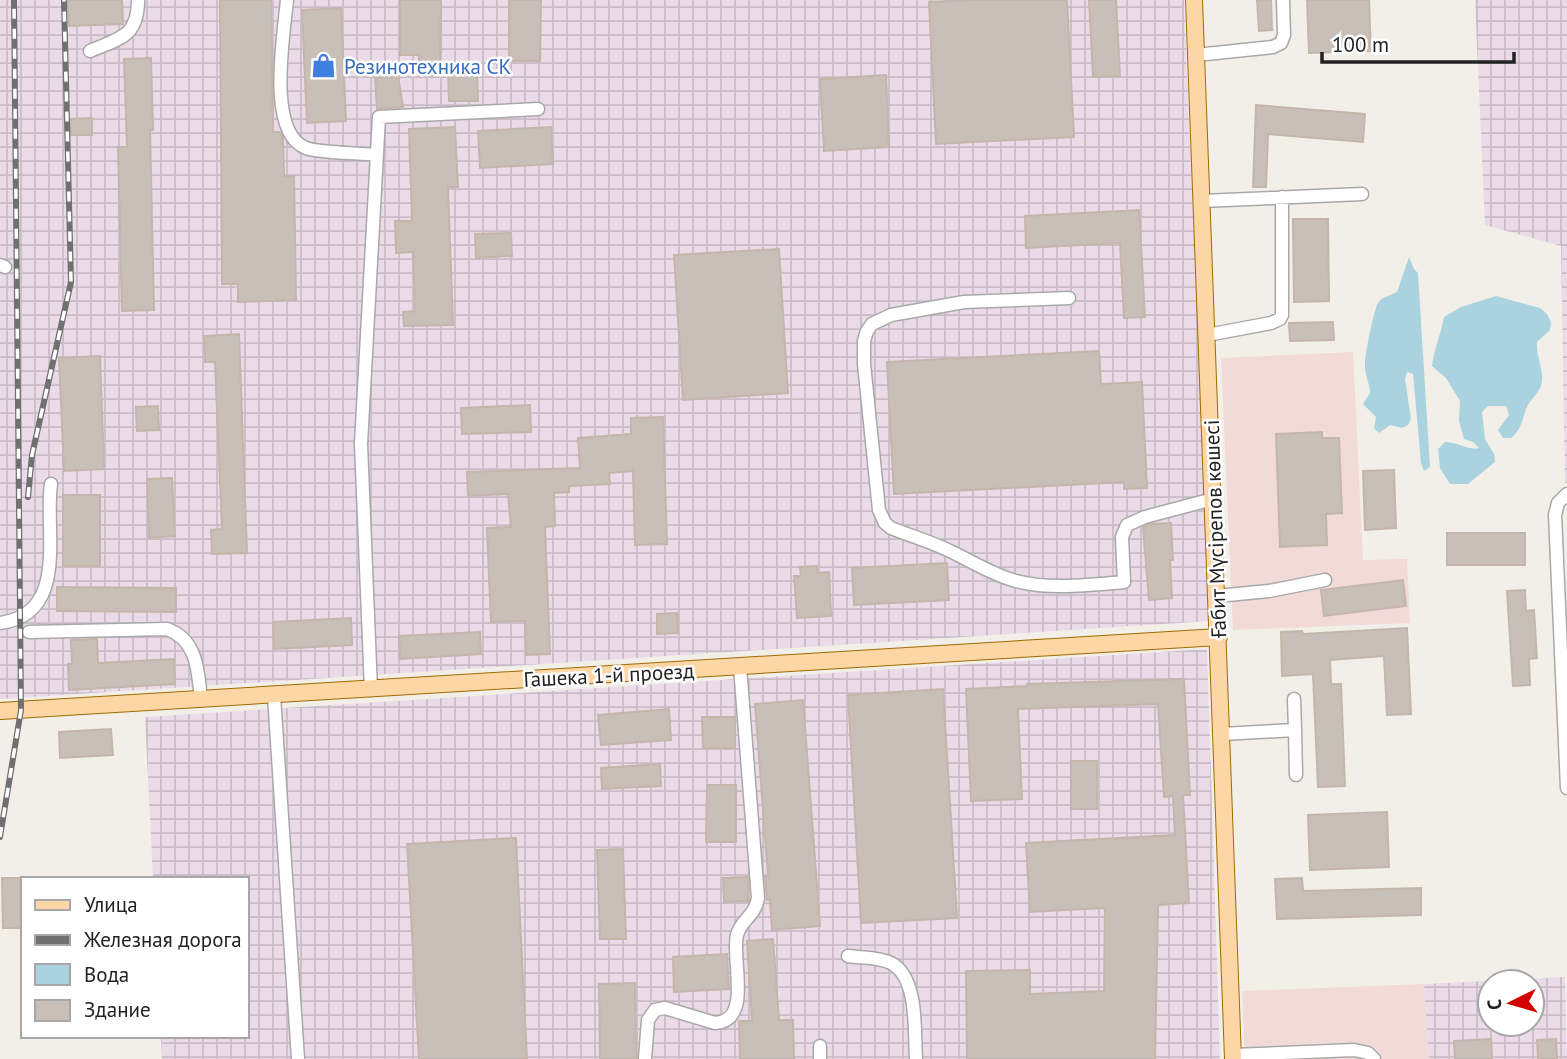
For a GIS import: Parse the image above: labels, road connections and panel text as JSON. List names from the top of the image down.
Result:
{
  "streets": {
    "main road": ["Ғабит Мүсірепов көшесі", "Гашека 1-й проезд"]
  },
  "crossings": [
    ["Ғабит Мүсірепов көшесі", "Гашека 1-й проезд"]
  ],
  "places": {
    "shop": ["Резинотехника СК"]
  },
  "legend": [
    "Улица",
    "Железная дорога",
    "Вода",
    "Здание"
  ],
  "scale_bar": "100 m",
  "north": "left"
}
